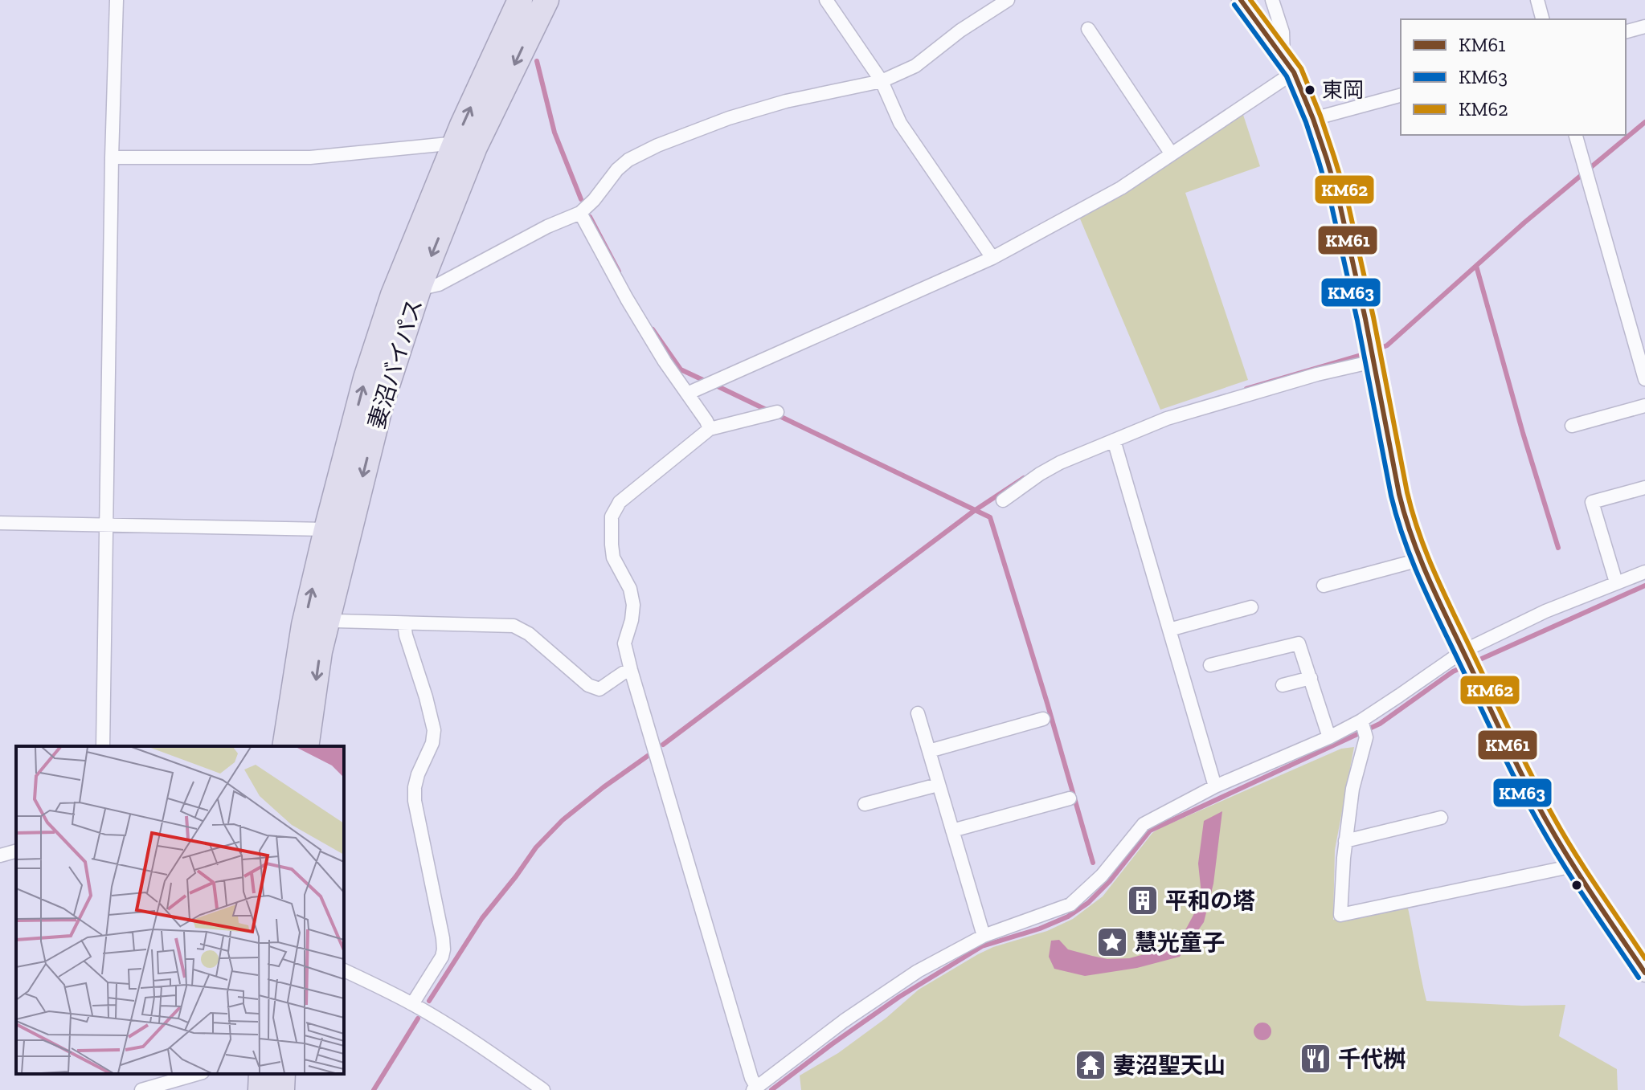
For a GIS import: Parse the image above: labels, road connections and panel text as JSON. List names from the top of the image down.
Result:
{
  "streets": {
    "highway": ["妻沼バイパス"]
  },
  "places": {
    "other": ["東岡"],
    "building": ["平和の塔"],
    "place": ["慧光童子"],
    "restaurant": ["千代桝"],
    "temple": ["妻沼聖天山"]
  },
  "lines": ["transit line KM61", "transit line KM62", "transit line KM63"],
  "legend": ["KM61", "KM63", "KM62"]
}
